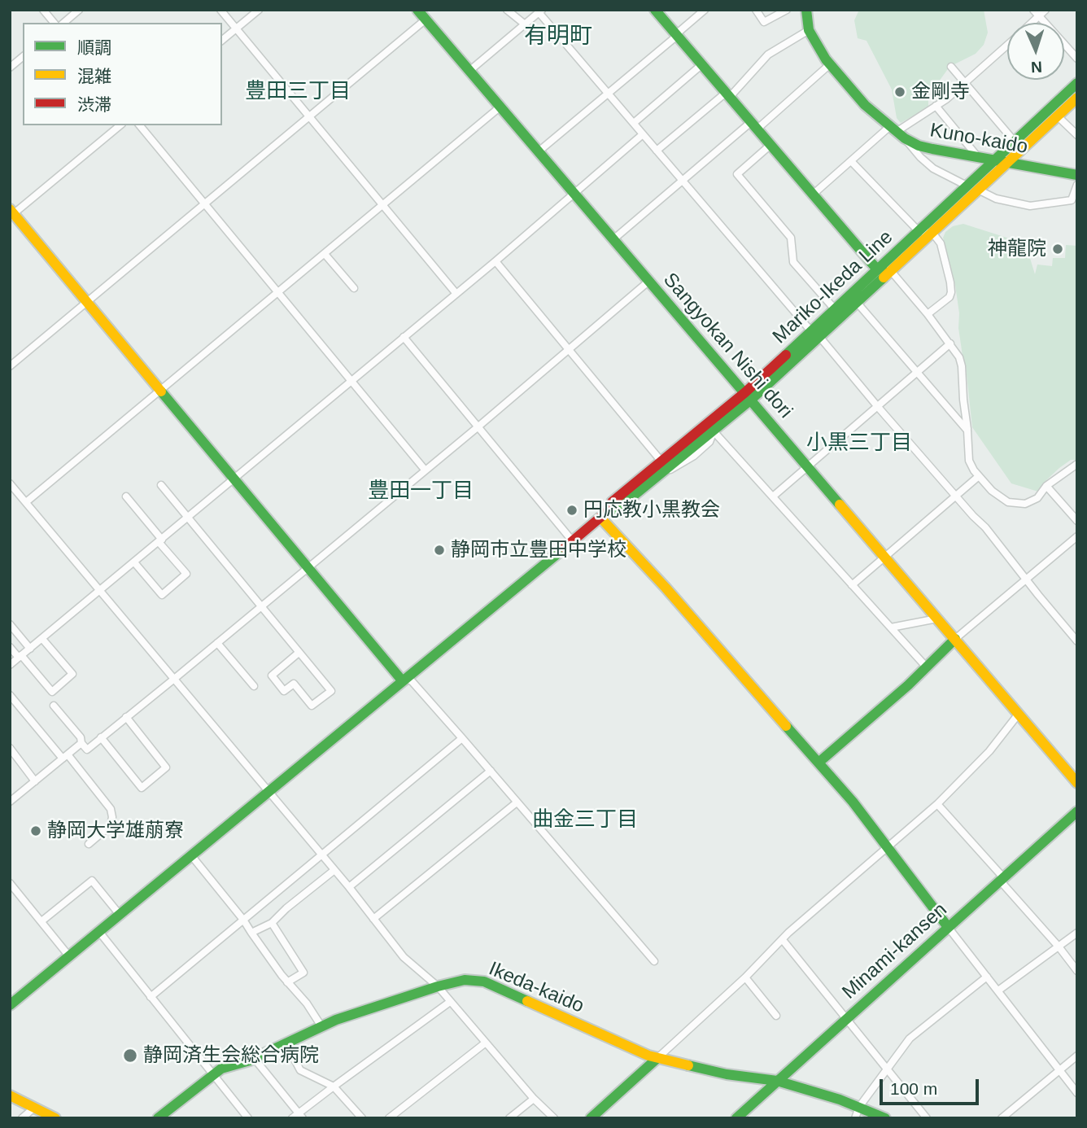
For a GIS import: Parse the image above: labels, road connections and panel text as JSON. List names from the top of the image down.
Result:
{
  "streets": {
    "street": [
      "Kuno-kaido",
      "Mariko-Ikeda Line",
      "Sangyokan Nishi dori",
      "Minami-kansen",
      "Ikeda-kaido"
    ]
  },
  "crossings": [
    ["Kuno-kaido", "Mariko-Ikeda Line"],
    ["Mariko-Ikeda Line", "Sangyokan Nishi dori"],
    ["Minami-kansen", "Ikeda-kaido"]
  ],
  "districts": [
    "有明町",
    "豊田三丁目",
    "小黒三丁目",
    "豊田一丁目",
    "曲金三丁目"
  ],
  "places": [
    "金剛寺",
    "神龍院",
    "円応教小黒教会",
    "静岡市立豊田中学校",
    "静岡大学雄萠寮",
    "静岡済生会総合病院"
  ],
  "legend": ["順調", "混雑", "渋滞"],
  "scale_bar": "100 m",
  "north": "bottom"
}
